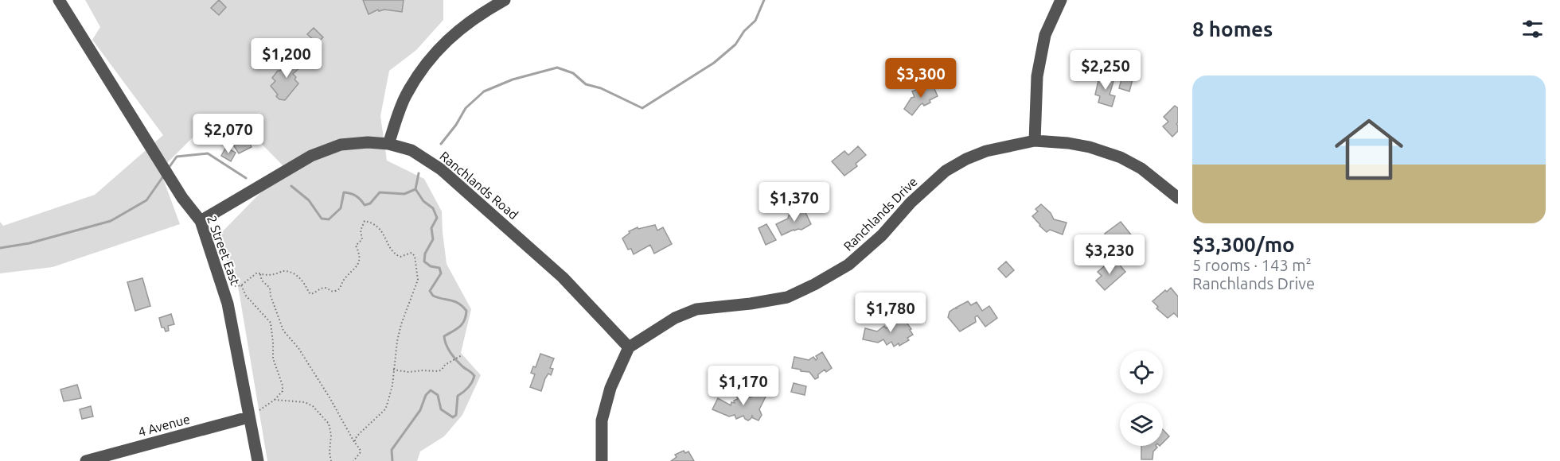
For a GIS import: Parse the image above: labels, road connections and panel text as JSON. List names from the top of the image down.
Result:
{
  "streets": {
    "street": [
      "Ranchlands Road",
      "Ranchlands Drive",
      "2 Street East",
      "4 Avenue"
    ]
  },
  "crossings": [
    ["Ranchlands Road", "Ranchlands Drive"],
    ["Ranchlands Road", "2 Street East"],
    ["2 Street East", "4 Avenue"]
  ],
  "page": {
    "heading": "8 homes",
    "price": [
      "$1,200",
      "$2,250",
      "$3,300",
      "$2,070",
      "$1,370",
      "$3,230",
      "$1,780",
      "$1,170"
    ],
    "list": [
      {
        "name": "$3,300/mo",
        "note": "5 rooms · 143 m² · Ranchlands Drive"
      }
    ]
  }
}
